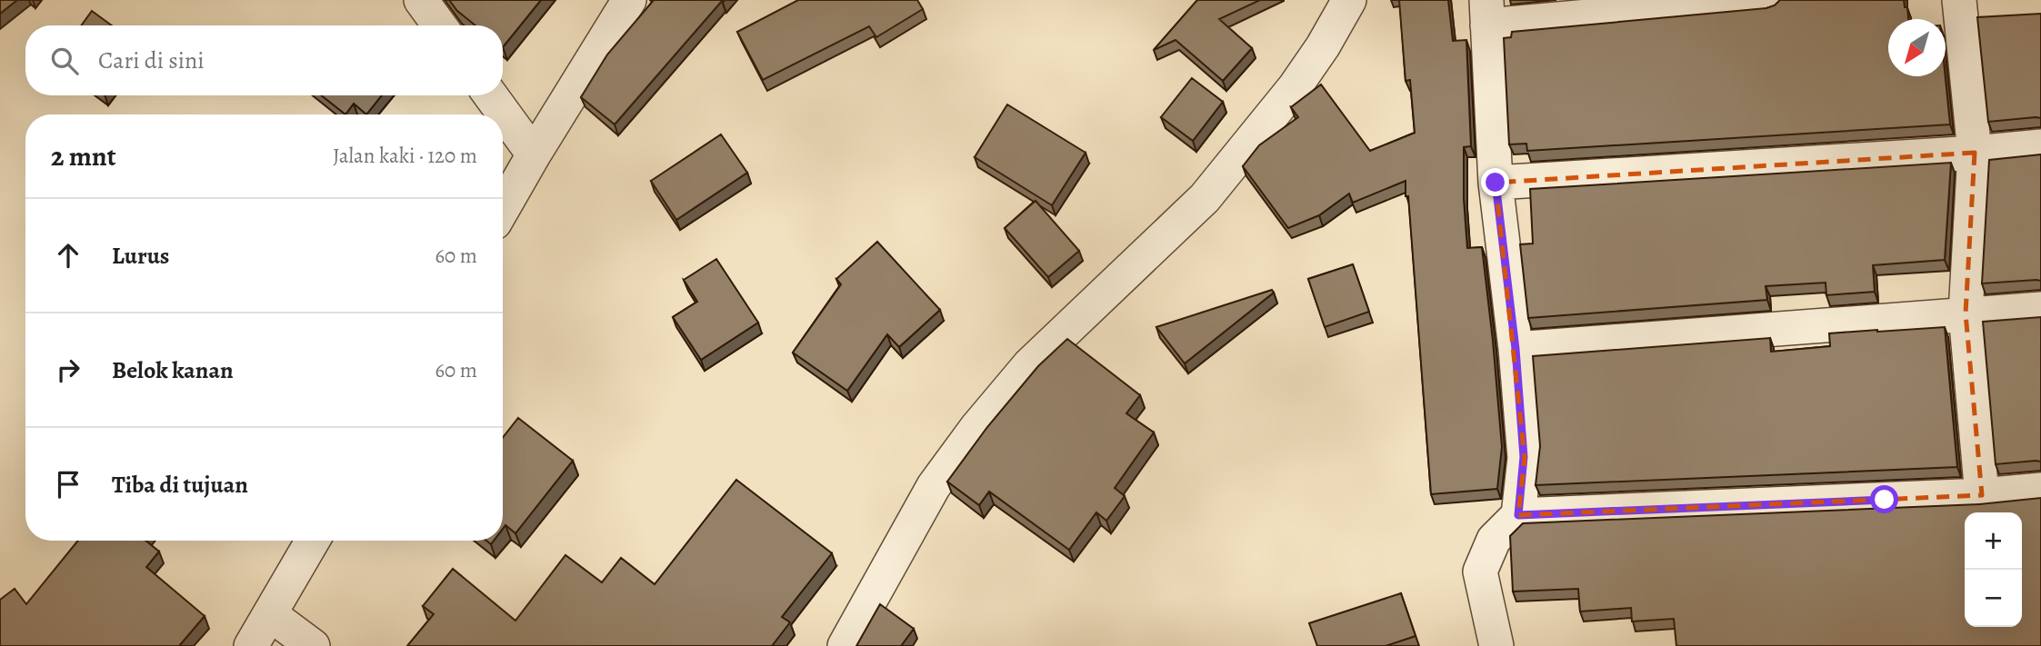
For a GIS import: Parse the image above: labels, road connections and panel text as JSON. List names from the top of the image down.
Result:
{
  "north": "bottom left",
  "page": {
    "search": "Cari di sini",
    "heading": ["2 mnt", "Jalan kaki · 120 m"],
    "list": [
      ["Lurus", "60 m"],
      ["Belok kanan", "60 m"],
      "Tiba di tujuan"
    ],
    "map_buttons": ["+", "−"]
  }
}
